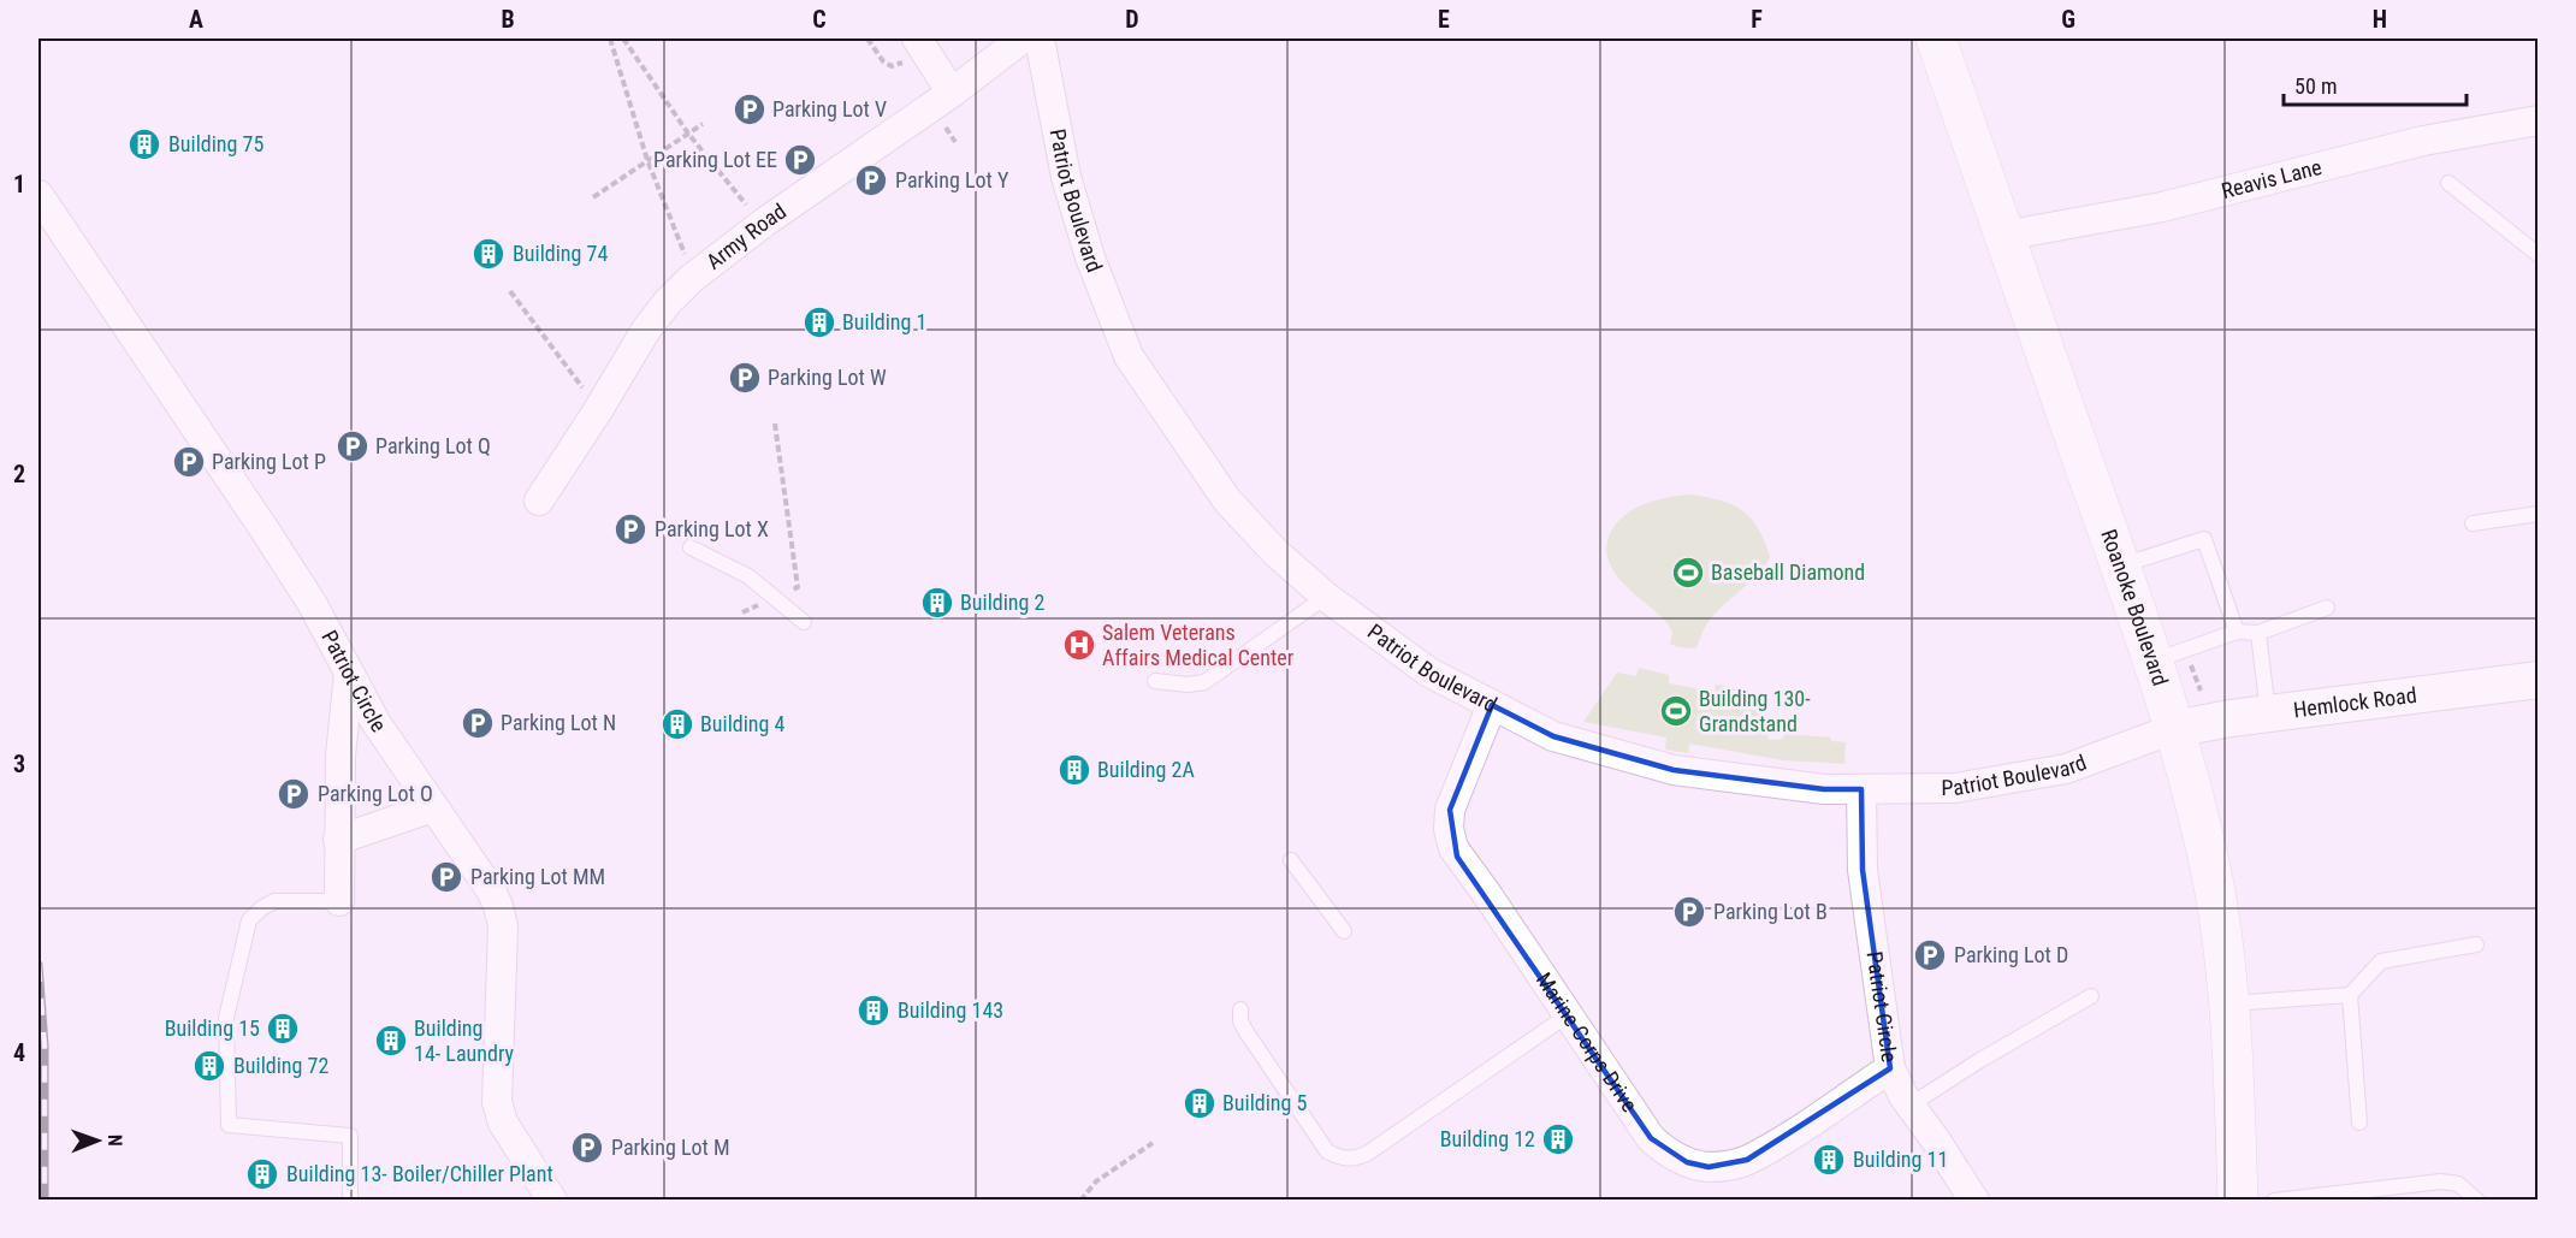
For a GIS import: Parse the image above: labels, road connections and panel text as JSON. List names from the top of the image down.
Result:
{
  "streets": {
    "main road": ["Roanoke Boulevard"],
    "street": [
      "Reavis Lane",
      "Patriot Boulevard",
      "Army Road",
      "Patriot Circle",
      "Hemlock Road",
      "Marine Corps Drive"
    ]
  },
  "crossings": [
    ["Reavis Lane", "Roanoke Boulevard"],
    ["Patriot Boulevard", "Roanoke Boulevard"],
    ["Patriot Boulevard", "Patriot Circle"],
    ["Patriot Boulevard", "Hemlock Road"],
    ["Patriot Boulevard", "Marine Corps Drive"],
    ["Roanoke Boulevard", "Hemlock Road"],
    ["Patriot Circle", "Marine Corps Drive"]
  ],
  "places": {
    "parking": [
      "Parking Lot V",
      "Parking Lot EE",
      "Parking Lot Y",
      "Parking Lot W",
      "Parking Lot Q",
      "Parking Lot P",
      "Parking Lot X",
      "Parking Lot N",
      "Parking Lot O",
      "Parking Lot MM",
      "Parking Lot B",
      "Parking Lot D",
      "Parking Lot M"
    ],
    "building": [
      "Building 75",
      "Building 74",
      "Building 1",
      "Building 2",
      "Building 4",
      "Building 2A",
      "Building 143",
      "Building 15",
      "Building 14- Laundry",
      "Building 72",
      "Building 5",
      "Building 12",
      "Building 11",
      "Building 13- Boiler/Chiller Plant"
    ],
    "sports": ["Baseball Diamond", "Building 130- Grandstand"],
    "hospital": ["Salem Veterans Affairs Medical Center"]
  },
  "scale_bar": "50 m",
  "north": "right",
  "grid": {
    "columns": [
      "A",
      "B",
      "C",
      "D",
      "E",
      "F",
      "G",
      "H"
    ],
    "rows": [
      "1",
      "2",
      "3",
      "4"
    ]
  }
}
